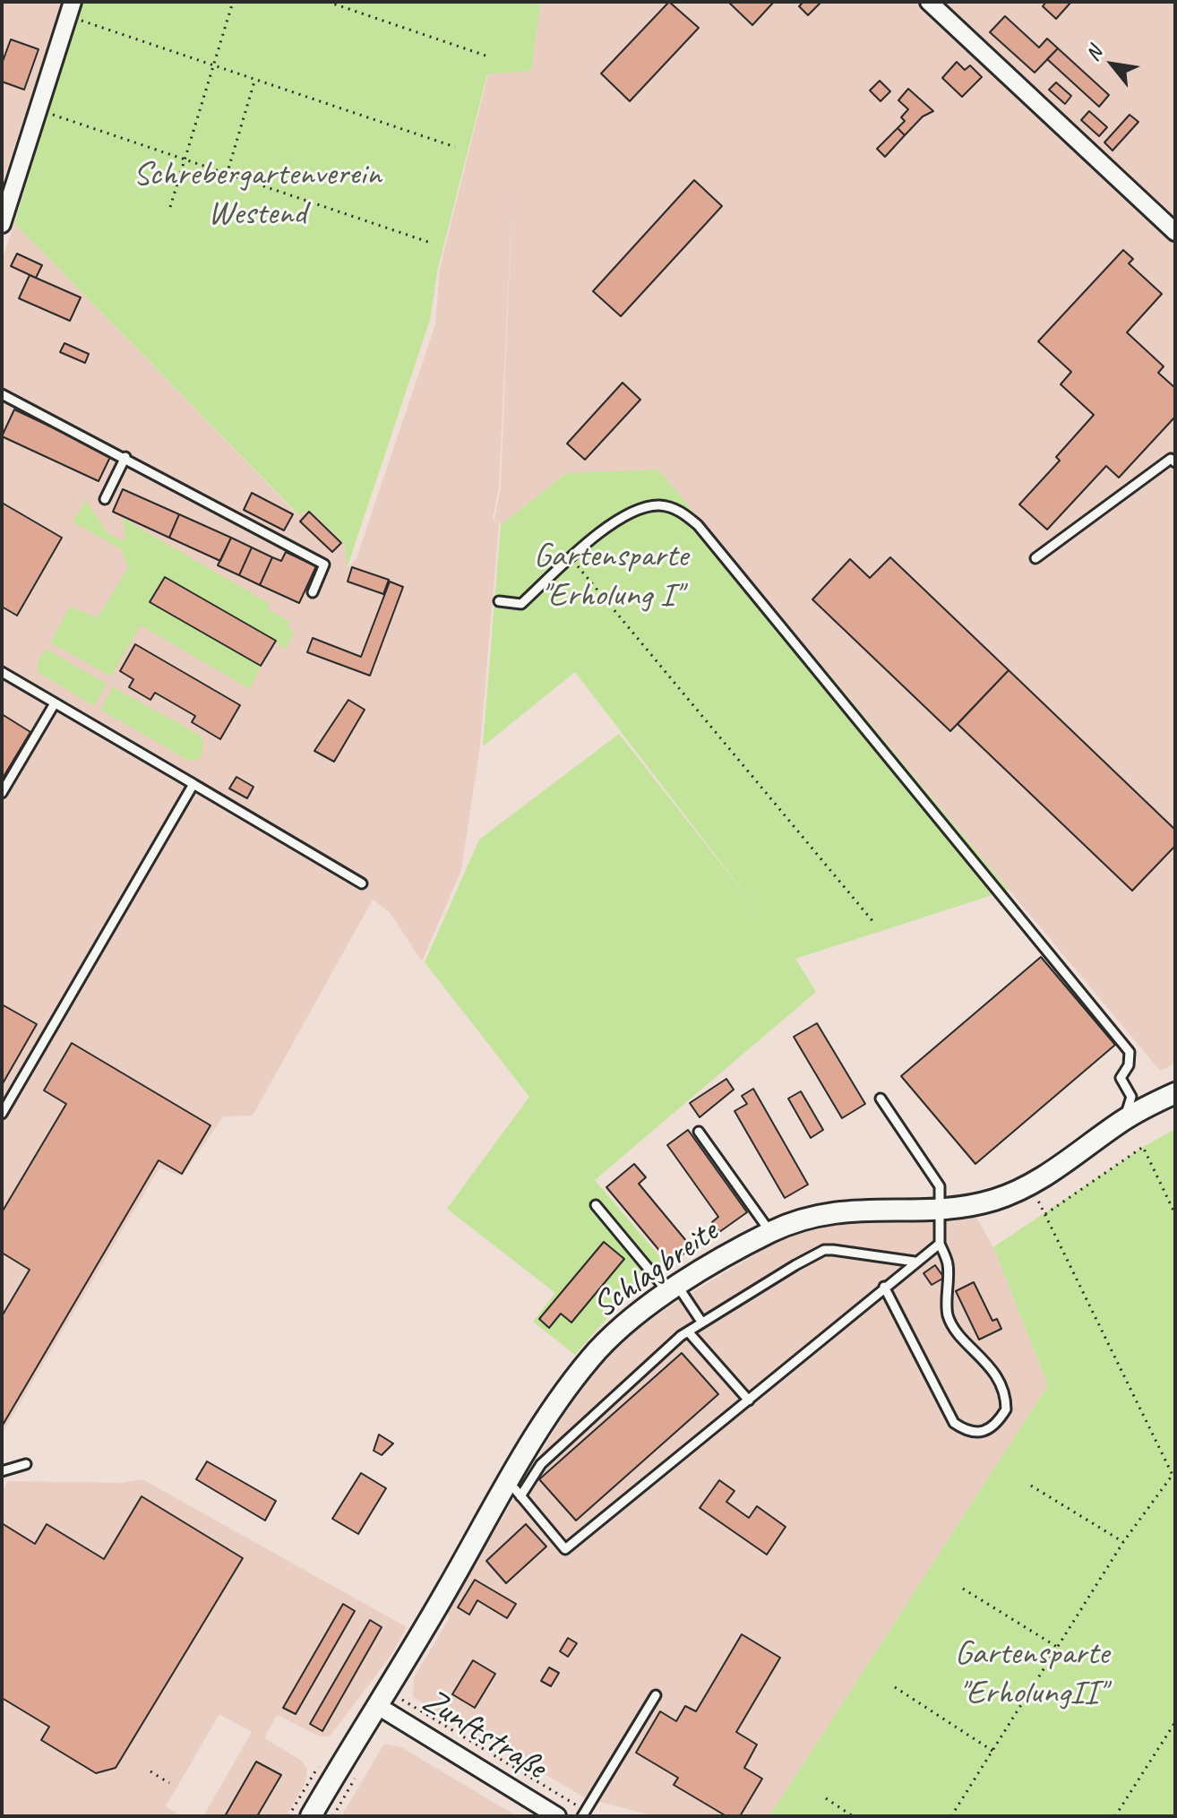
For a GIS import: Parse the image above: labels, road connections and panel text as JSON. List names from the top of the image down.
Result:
{
  "streets": {
    "street": ["Schlagbreite", "Zunftstraße"]
  },
  "crossings": [
    ["Schlagbreite", "Zunftstraße"]
  ],
  "parks": ["Schrebergartenverein Westend", "Gartensparte \"Erholung I\"", "Gartensparte \"ErholungII\""],
  "north": "top left"
}
